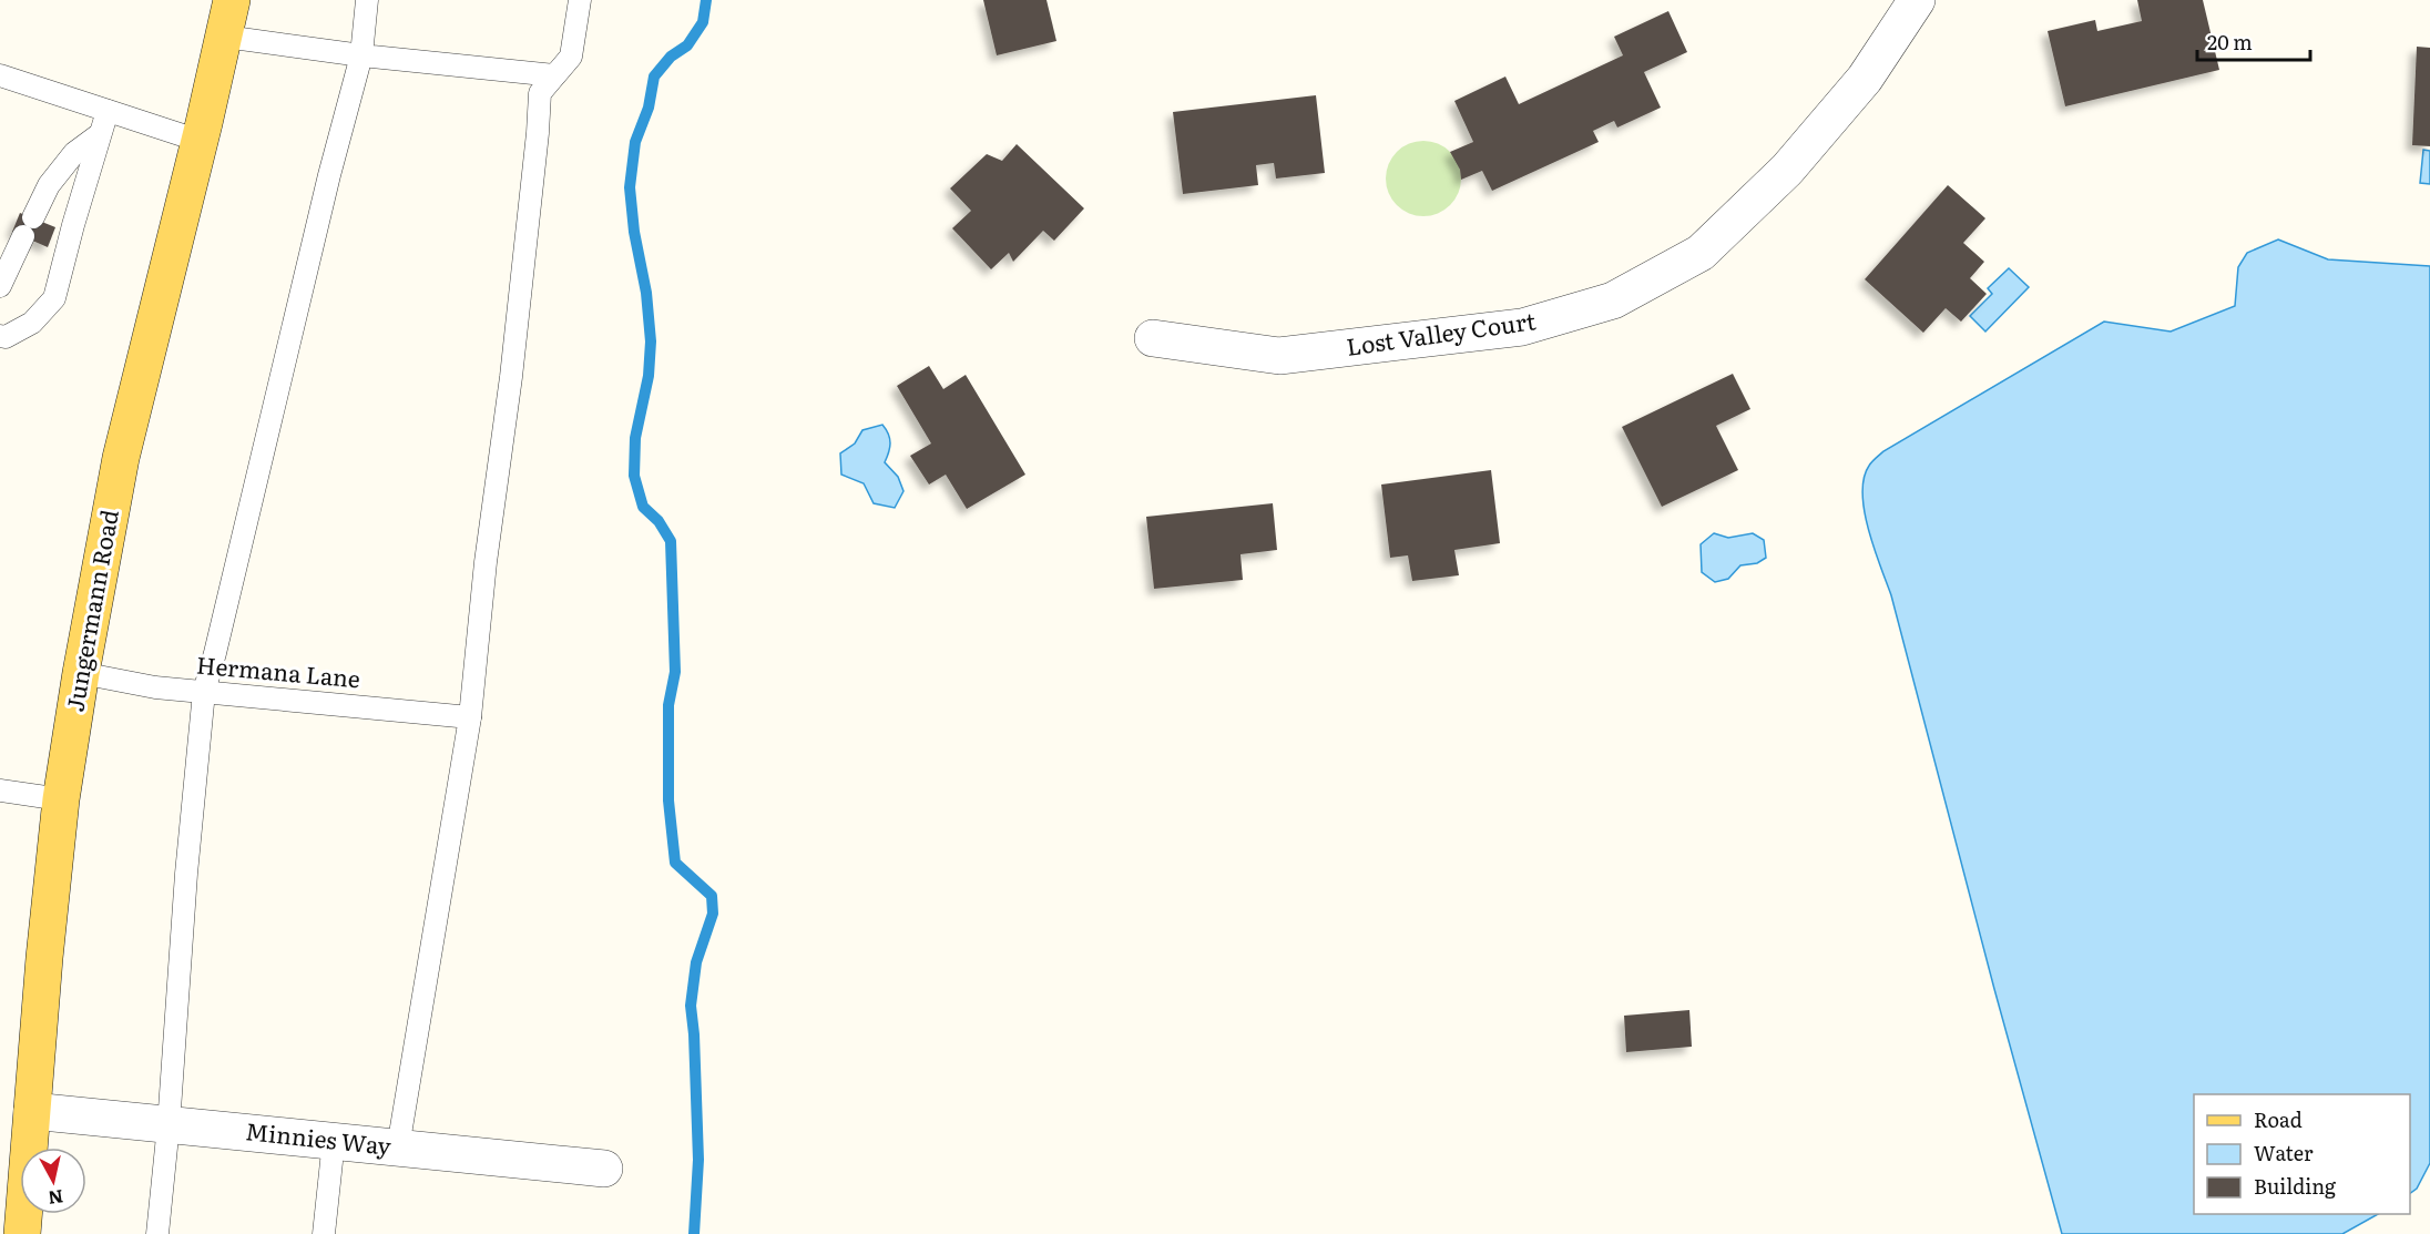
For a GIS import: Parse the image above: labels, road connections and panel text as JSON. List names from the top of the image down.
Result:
{
  "streets": {
    "main road": ["Jungermann Road"],
    "street": ["Lost Valley Court", "Minnies Way"],
    "lane": ["Hermana Lane"]
  },
  "crossings": [
    ["Jungermann Road", "Hermana Lane"],
    ["Jungermann Road", "Minnies Way"]
  ],
  "legend": ["Road", "Water", "Building"],
  "scale_bar": "20 m",
  "north": "bottom"
}
